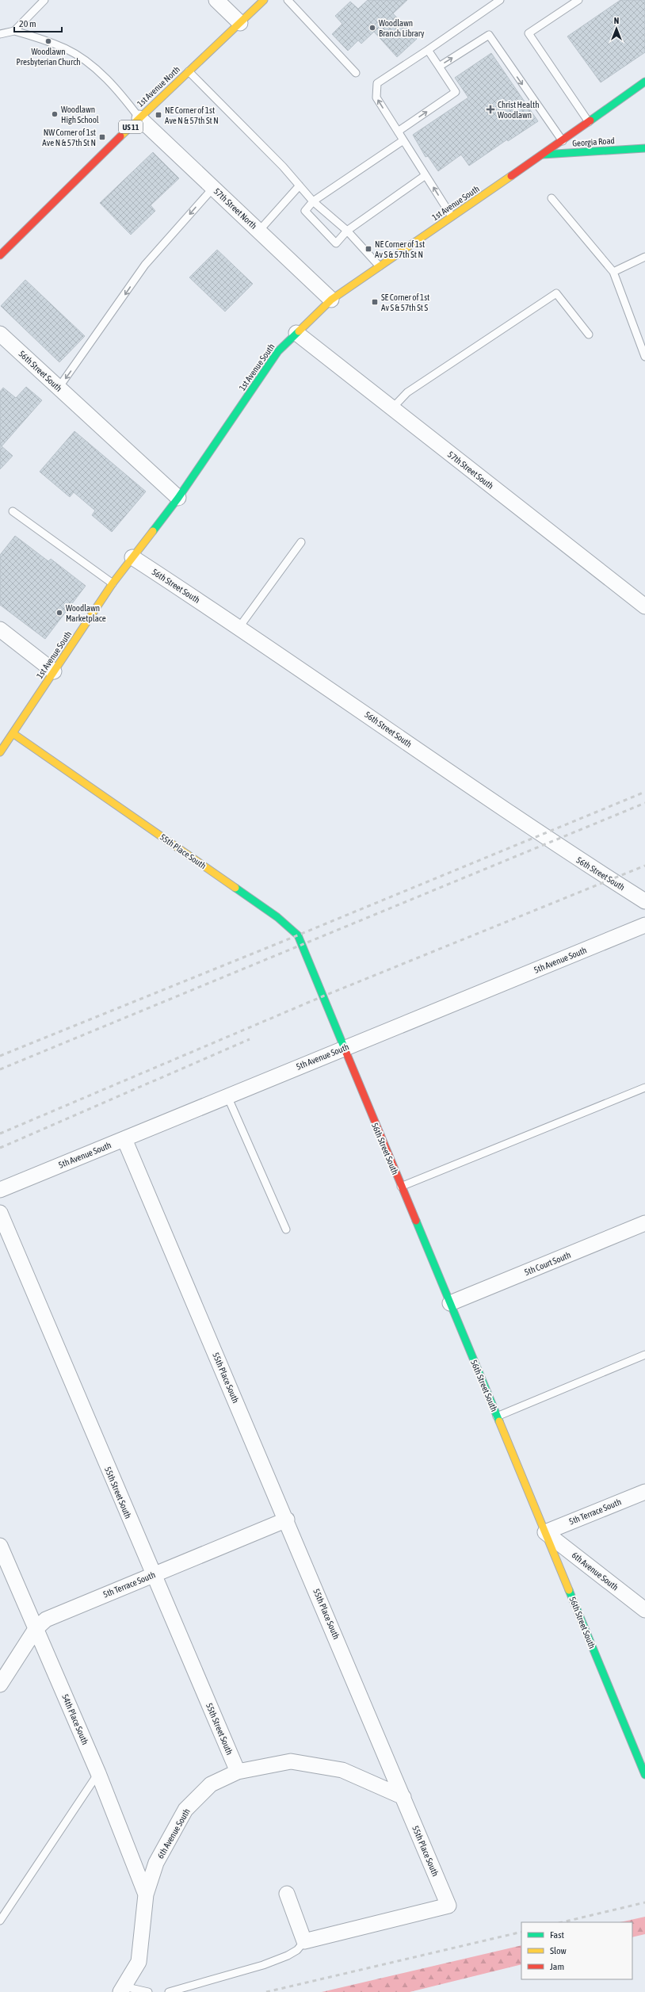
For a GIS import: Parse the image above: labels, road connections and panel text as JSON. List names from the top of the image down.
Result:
{
  "streets": {
    "street": [
      "1st Avenue North",
      "US 11",
      "Georgia Road",
      "1st Avenue South",
      "57th Street North",
      "56th Street South",
      "57th Street South",
      "55th Place South",
      "5th Avenue South",
      "5th Court South",
      "55th Street South",
      "5th Terrace South",
      "6th Avenue South",
      "54th Place South"
    ]
  },
  "crossings": [
    ["1st Avenue North", "57th Street North"],
    ["Georgia Road", "1st Avenue South"],
    ["1st Avenue South", "57th Street North"],
    ["1st Avenue South", "56th Street South"],
    ["1st Avenue South", "57th Street South"],
    ["1st Avenue South", "55th Place South"],
    ["56th Street South", "55th Place South"],
    ["56th Street South", "5th Avenue South"],
    ["56th Street South", "5th Court South"],
    ["56th Street South", "5th Terrace South"],
    ["56th Street South", "6th Avenue South"],
    ["55th Place South", "5th Avenue South"],
    ["55th Place South", "5th Terrace South"],
    ["55th Place South", "6th Avenue South"],
    ["55th Street South", "5th Terrace South"],
    ["55th Street South", "6th Avenue South"],
    ["5th Terrace South", "6th Avenue South"],
    ["5th Terrace South", "54th Place South"],
    ["6th Avenue South", "54th Place South"]
  ],
  "places": {
    "other": [
      "Woodlawn Branch Library",
      "Woodlawn Presbyterian Church",
      "Woodlawn High School",
      "Woodlawn Marketplace"
    ],
    "health": ["Christ Health Woodlawn"],
    "transit": [
      "NE Corner of 1st Ave N & 57th St N",
      "NW Corner of 1st Ave N & 57th St N",
      "NE Corner of 1st Av S & 57th St N",
      "SE Corner of 1st Av S & 57th St S"
    ]
  },
  "legend": ["Fast", "Slow", "Jam"],
  "scale_bar": "20 m",
  "north": "top"
}
